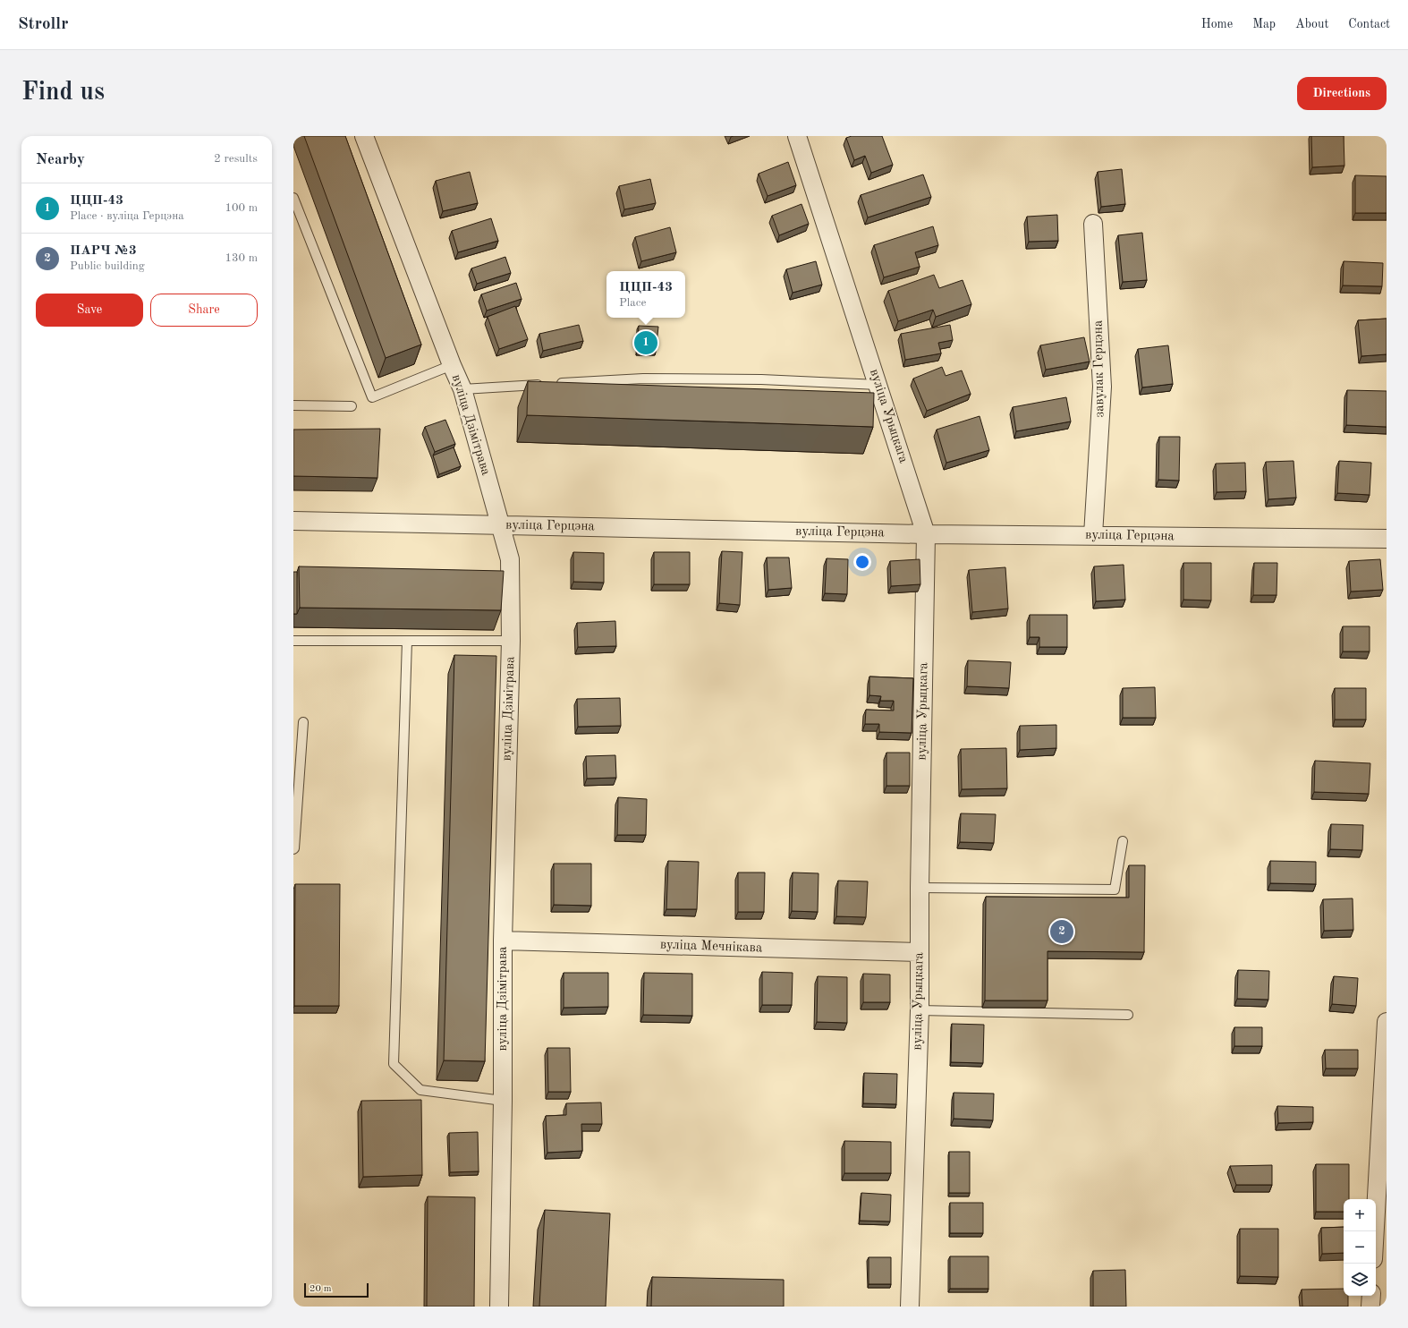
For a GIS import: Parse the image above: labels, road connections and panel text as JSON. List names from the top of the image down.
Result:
{
  "streets": {
    "street": [
      "завулак Герцэна",
      "вуліца Урыцкага",
      "вуліца Дзімітрава",
      "вуліца Герцэна",
      "вуліца Мечнікава"
    ]
  },
  "crossings": [
    ["завулак Герцэна", "вуліца Герцэна"],
    ["вуліца Урыцкага", "вуліца Герцэна"],
    ["вуліца Урыцкага", "вуліца Мечнікава"],
    ["вуліца Дзімітрава", "вуліца Герцэна"],
    ["вуліца Дзімітрава", "вуліца Мечнікава"]
  ],
  "scale_bar": "20 m",
  "page": {
    "header": "Strollr",
    "nav": [
      "Home",
      "Map",
      "About",
      "Contact"
    ],
    "buttons": [
      "Directions",
      ["Save", "Share"]
    ],
    "title": "Find us",
    "heading": ["Nearby", "2 results"],
    "list": [
      {
        "mark": "1",
        "name": "ЦЦП-43",
        "note": "Place · вуліца Герцэна",
        "value": "100 m"
      },
      {
        "mark": "2",
        "name": "ПАРЧ №3",
        "note": "Public building",
        "value": "130 m"
      }
    ],
    "popup": ["ЦЦП-43", "Place"],
    "pins": ["1", "2"],
    "map_buttons": ["+", "−"],
    "scale": "20 m"
  }
}
